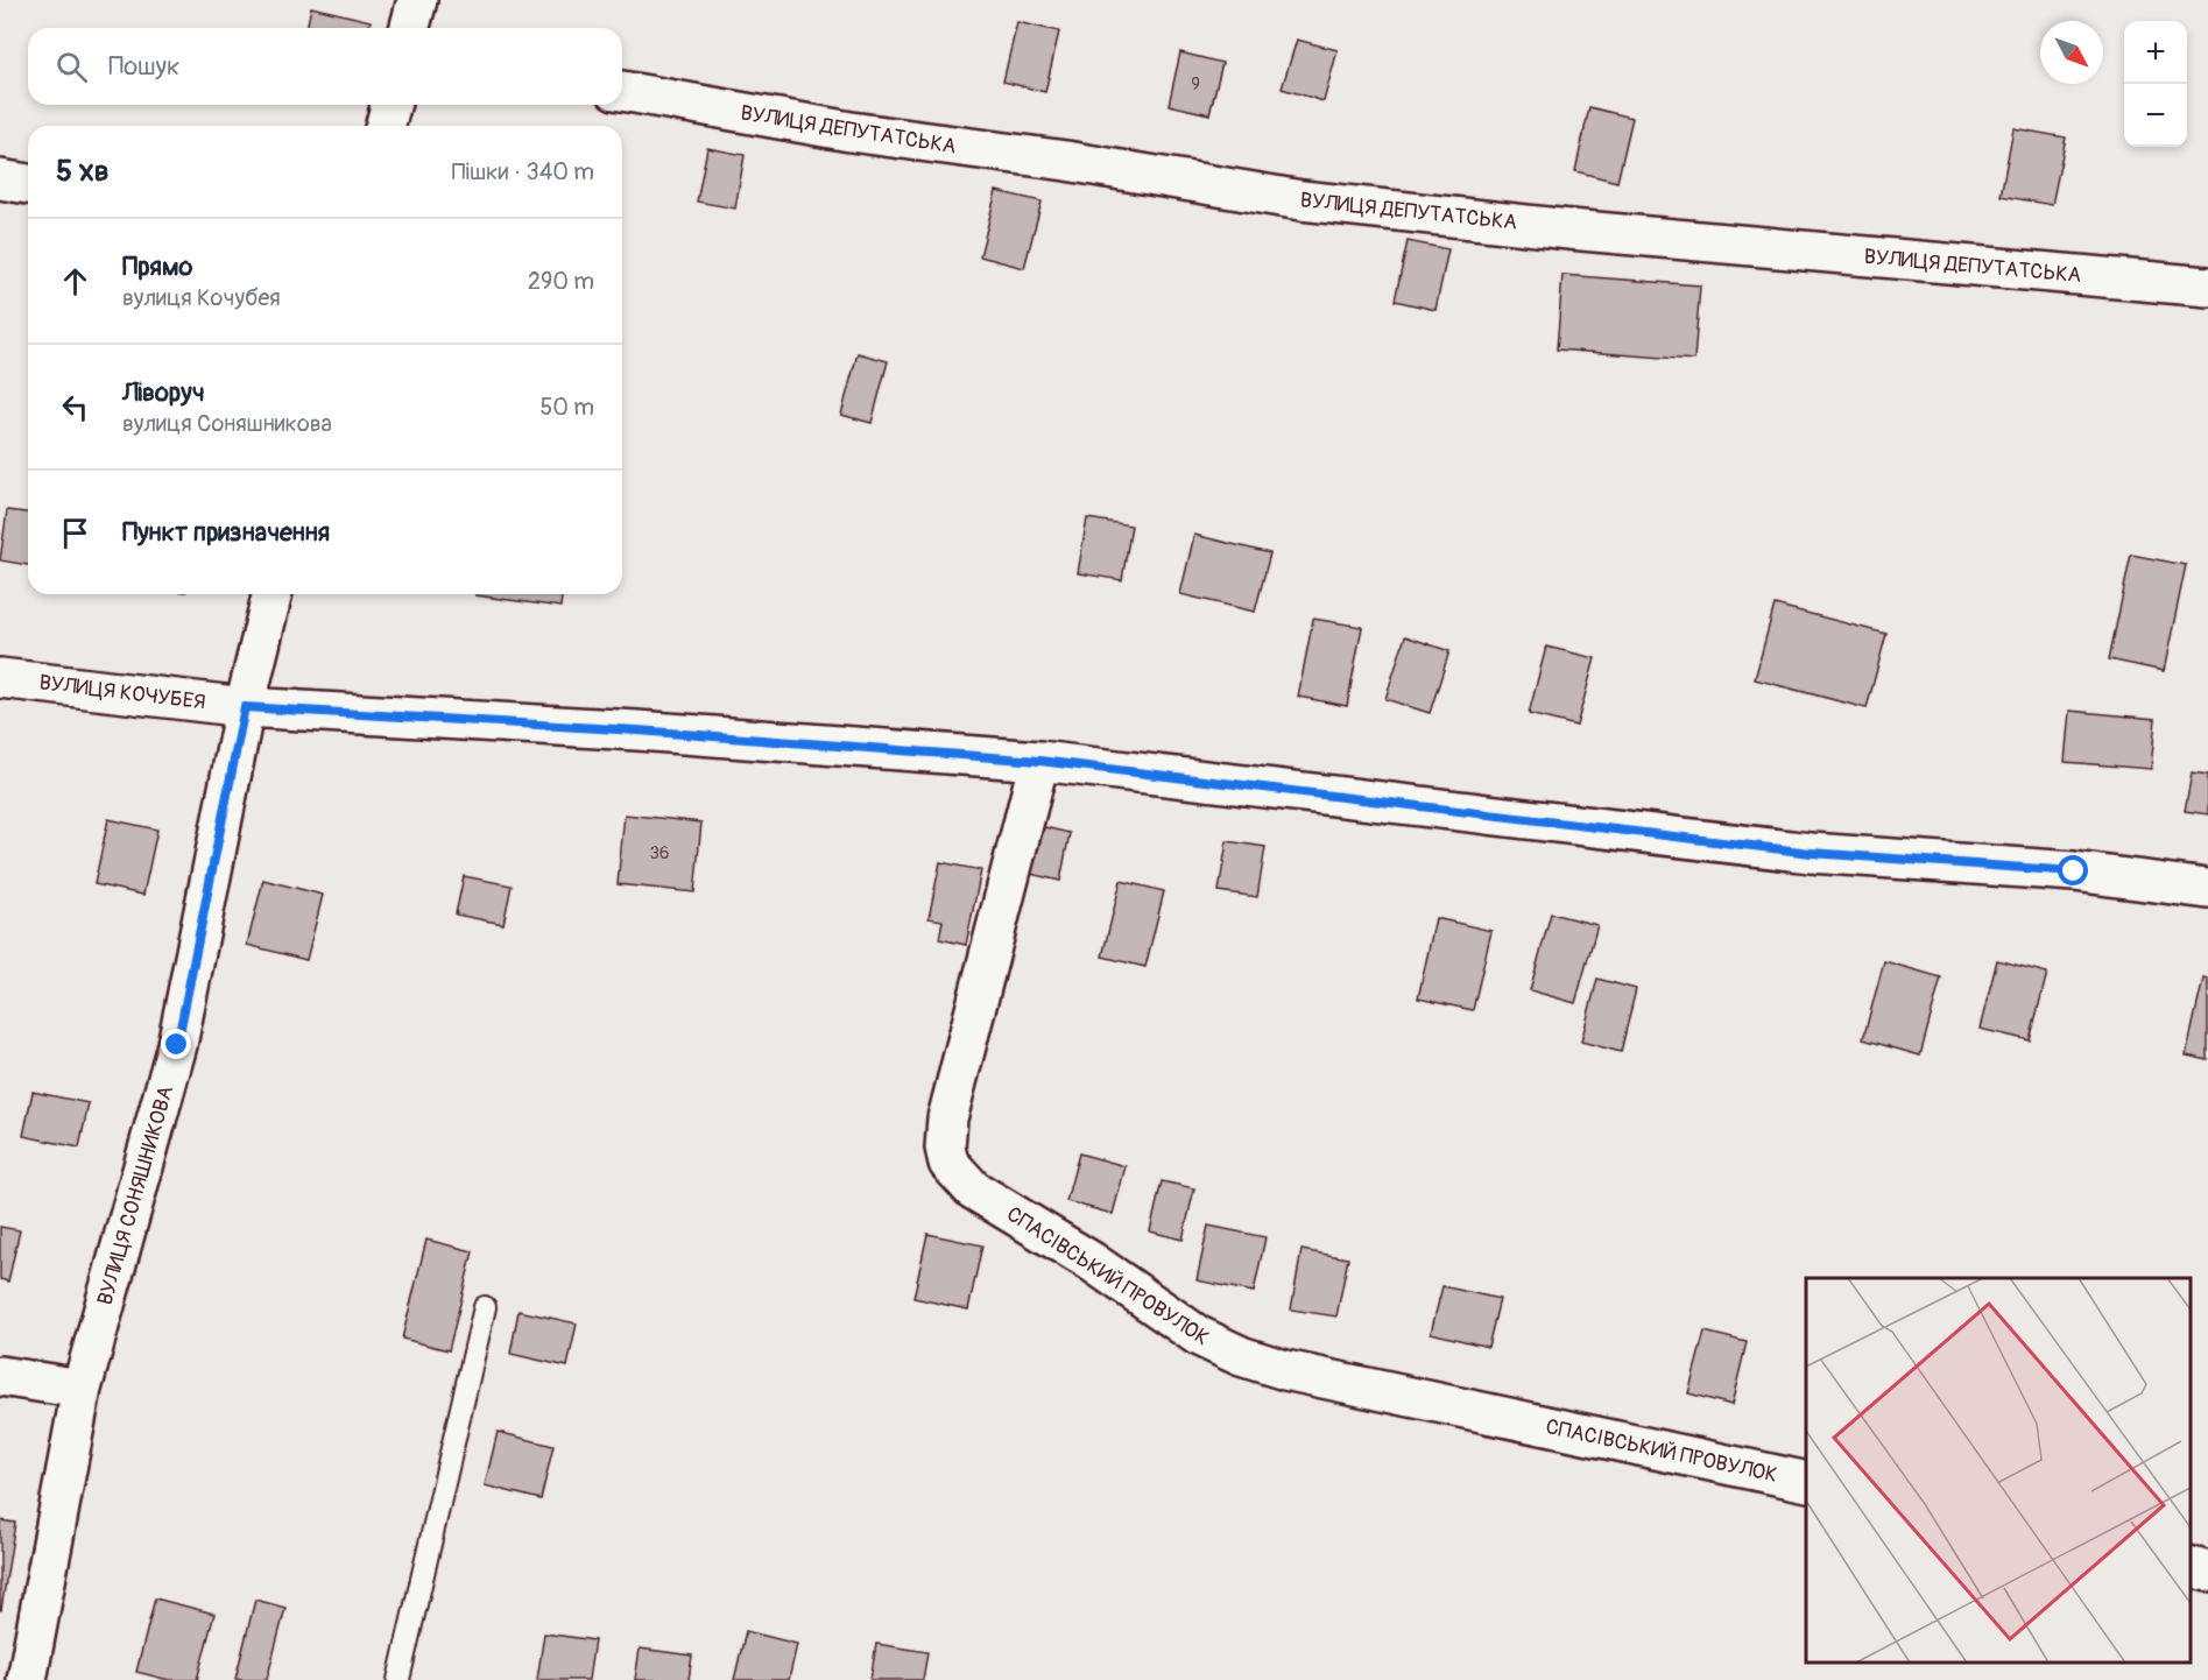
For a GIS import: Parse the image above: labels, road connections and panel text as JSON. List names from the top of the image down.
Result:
{
  "streets": {
    "street": [
      "ВУЛИЦЯ ДЕПУТАТСЬКА",
      "ВУЛИЦЯ КОЧУБЕЯ",
      "ВУЛИЦЯ СОНЯШНИКОВА",
      "СПАСІВСЬКИЙ ПРОВУЛОК"
    ]
  },
  "crossings": [
    ["ВУЛИЦЯ КОЧУБЕЯ", "ВУЛИЦЯ СОНЯШНИКОВА"],
    ["ВУЛИЦЯ КОЧУБЕЯ", "СПАСІВСЬКИЙ ПРОВУЛОК"]
  ],
  "house_numbers": ["9", "36"],
  "north": "bottom right",
  "page": {
    "map_buttons": ["+", "−"],
    "search": "Пошук",
    "heading": ["5 хв", "Пішки · 340 m"],
    "list": [
      ["Прямо", "вулиця Кочубея", "290 m"],
      ["Ліворуч", "вулиця Соняшникова", "50 m"],
      "Пункт призначення"
    ]
  }
}
